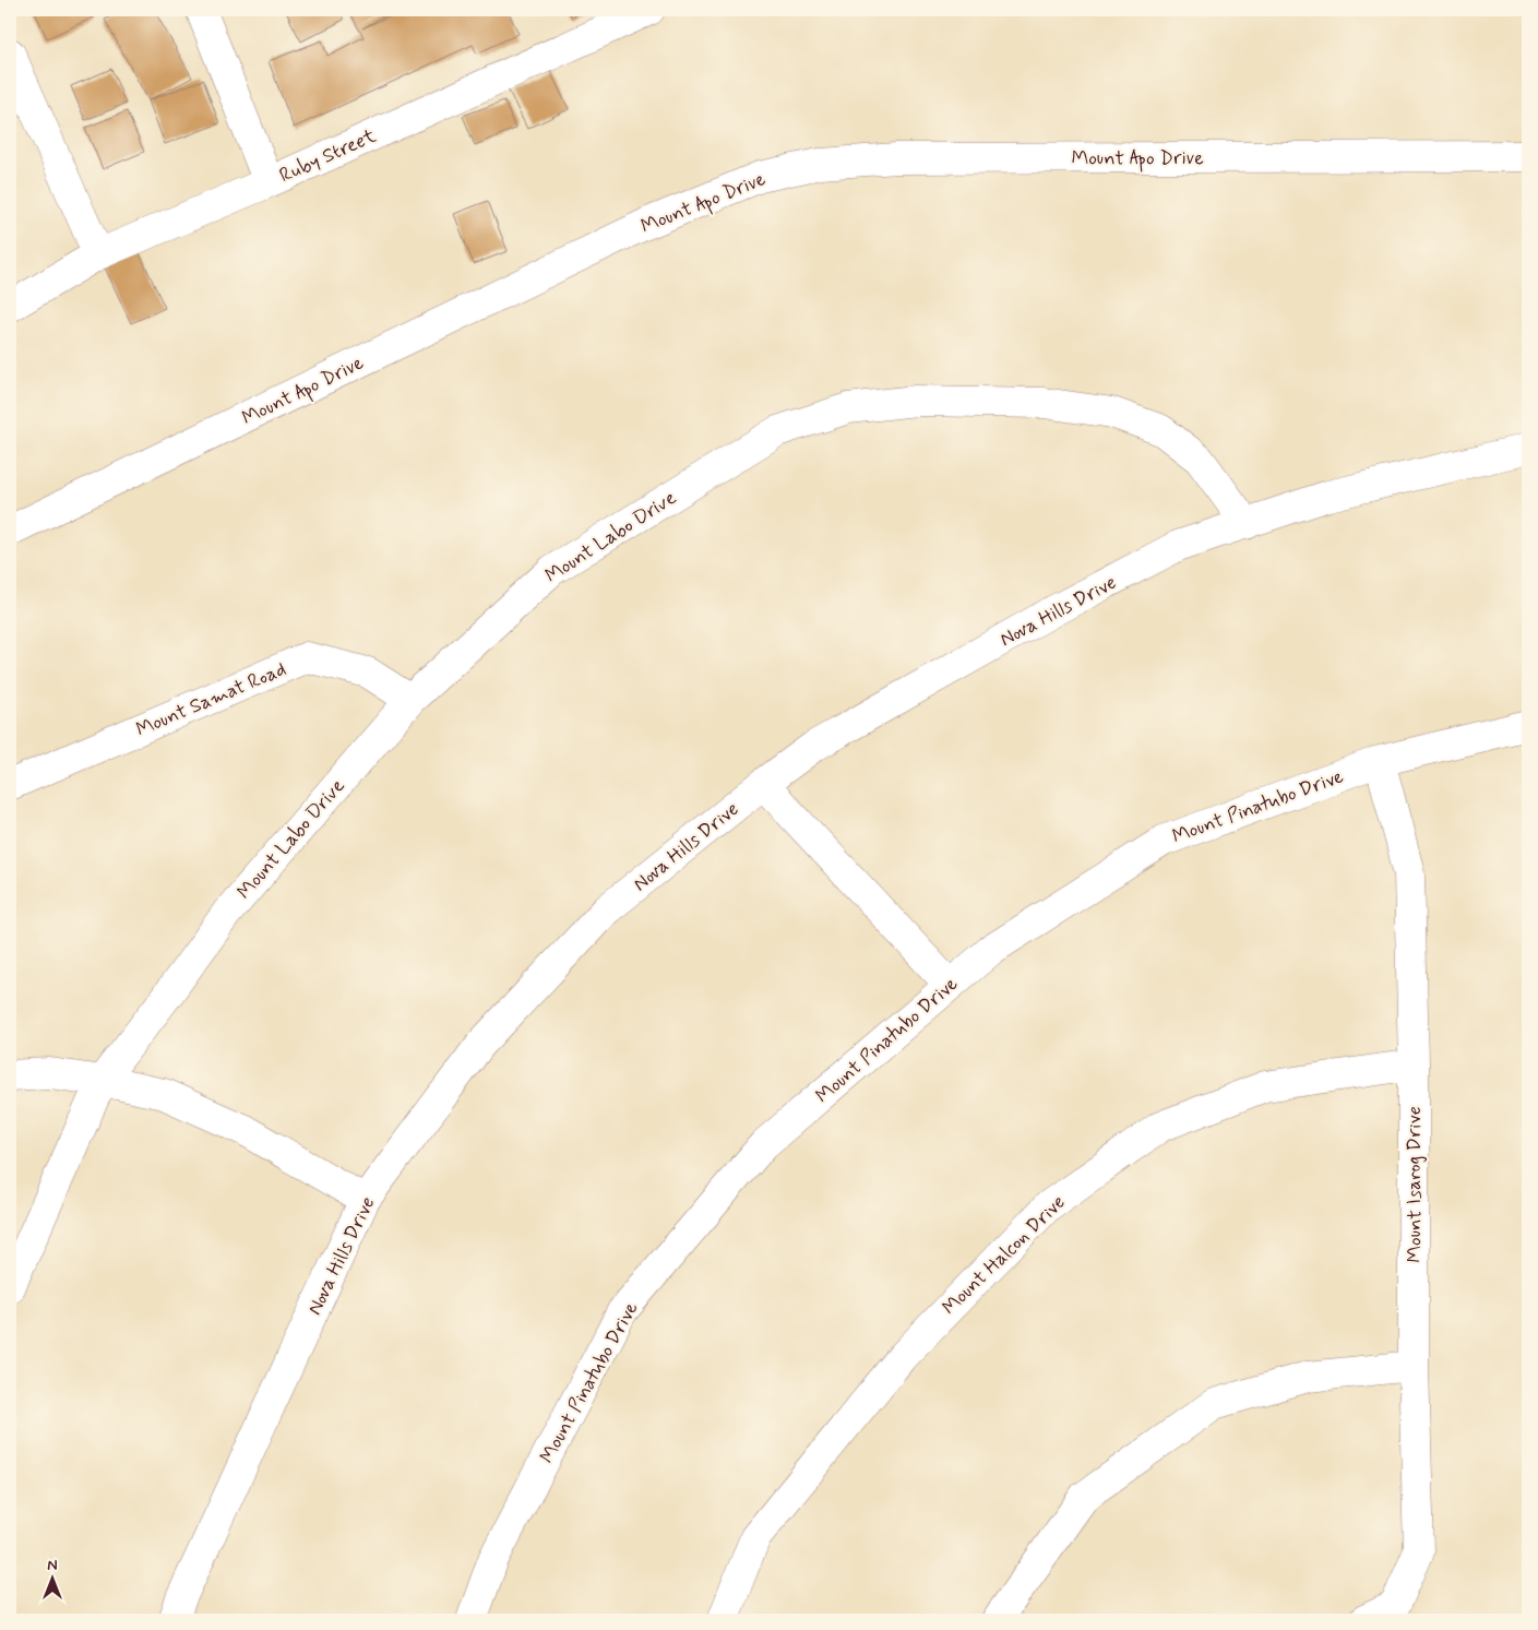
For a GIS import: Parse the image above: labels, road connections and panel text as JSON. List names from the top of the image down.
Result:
{
  "streets": {
    "street": [
      "Ruby Street",
      "Mount Apo Drive",
      "Mount Labo Drive",
      "Nova Hills Drive",
      "Mount Samat Road",
      "Mount Pinatubo Drive",
      "Mount Isarog Drive",
      "Mount Halcon Drive"
    ]
  },
  "crossings": [
    ["Mount Labo Drive", "Nova Hills Drive"],
    ["Mount Labo Drive", "Mount Samat Road"],
    ["Mount Pinatubo Drive", "Mount Isarog Drive"],
    ["Mount Isarog Drive", "Mount Halcon Drive"]
  ],
  "north": "top"
}
